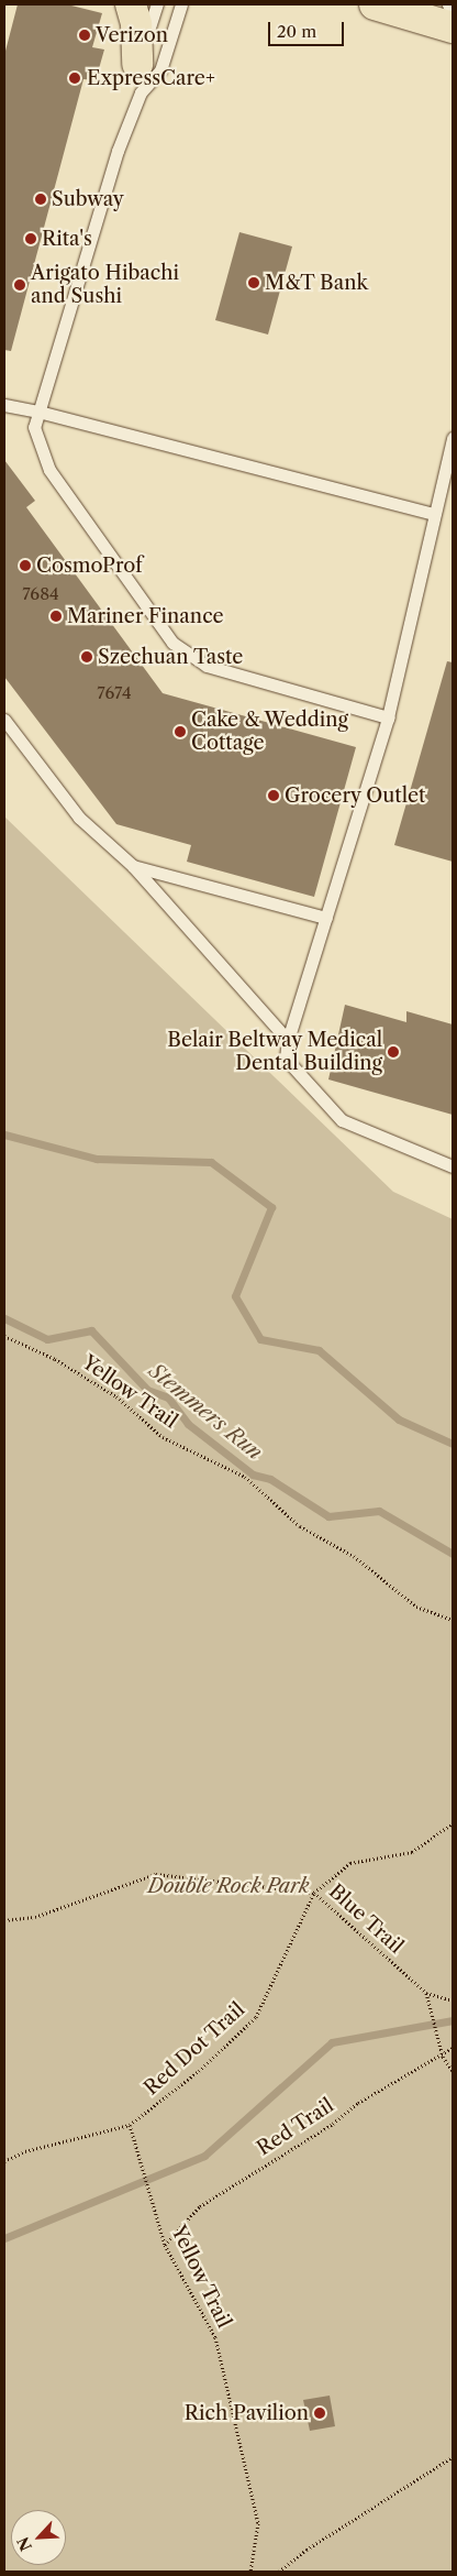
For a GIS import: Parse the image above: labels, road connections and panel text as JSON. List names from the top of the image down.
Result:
{
  "streets": {
    "path": [
      "Yellow Trail",
      "Blue Trail",
      "Red Dot Trail",
      "Red Trail"
    ]
  },
  "crossings": [
    ["Yellow Trail", "Red Dot Trail"],
    ["Yellow Trail", "Red Trail"],
    ["Blue Trail", "Red Dot Trail"]
  ],
  "water": ["Stemmers Run"],
  "parks": ["Double Rock Park"],
  "places": [
    "Verizon",
    "ExpressCare+",
    "Subway",
    "Rita's",
    "M&T Bank",
    "Arigato Hibachi and Sushi",
    "CosmoProf",
    "Mariner Finance",
    "Szechuan Taste",
    "Cake & Wedding Cottage",
    "Grocery Outlet",
    "Belair Beltway Medical Dental Building",
    "Rich Pavilion"
  ],
  "house_numbers": ["7684", "7674"],
  "scale_bar": "20 m",
  "north": "bottom left"
}
